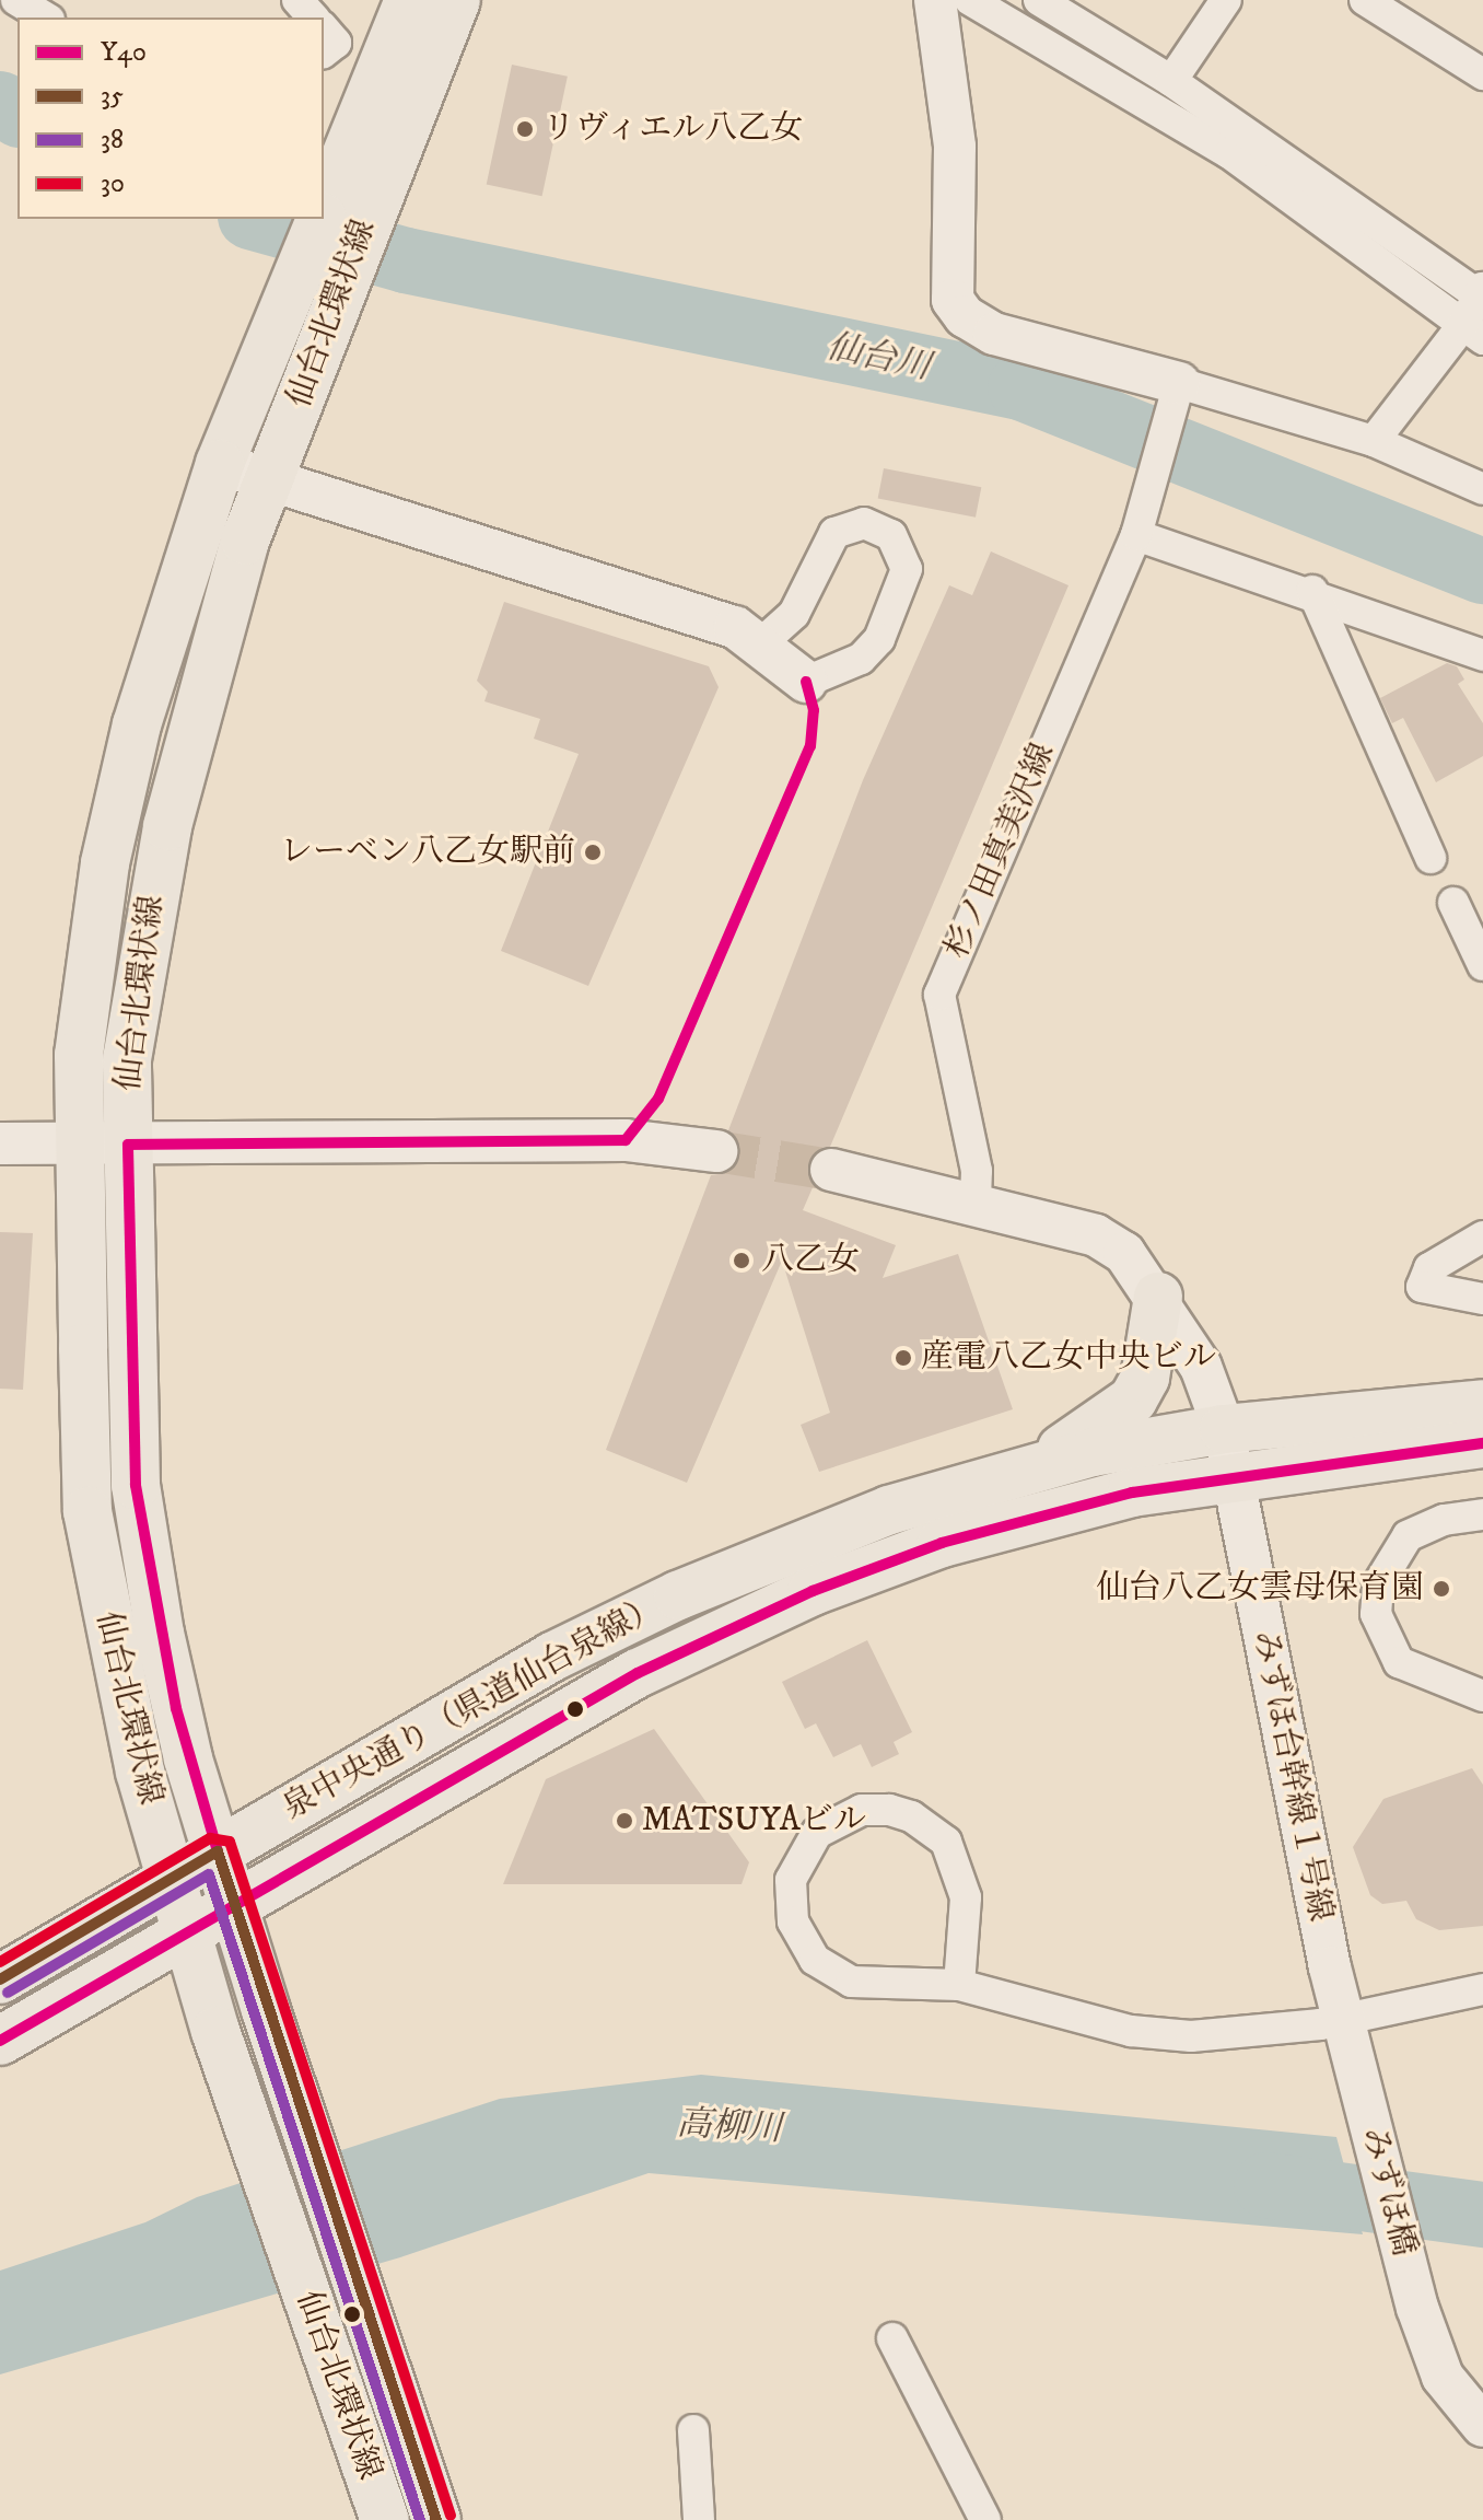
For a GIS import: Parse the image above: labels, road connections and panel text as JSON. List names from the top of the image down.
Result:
{
  "streets": {
    "main road": ["仙台北環状線", "泉中央通り（県道仙台泉線）"],
    "street": ["杉ノ田真美沢線", "みずほ台幹線１号線", "みずほ橋"]
  },
  "crossings": [
    ["仙台北環状線", "泉中央通り（県道仙台泉線）"],
    ["杉ノ田真美沢線", "みずほ台幹線１号線"],
    ["泉中央通り（県道仙台泉線）", "みずほ台幹線１号線"],
    ["みずほ台幹線１号線", "みずほ橋"]
  ],
  "water": ["仙台川", "高柳川"],
  "places": [
    "リヴィエル八乙女",
    "レーベン八乙女駅前",
    "八乙女",
    "産電八乙女中央ビル",
    "仙台八乙女雲母保育園",
    "MATSUYAビル"
  ],
  "lines": [
    "transit line Y40",
    "transit line 30",
    "transit line 35",
    "transit line 38"
  ],
  "legend": [
    "Y40",
    "35",
    "38",
    "30"
  ]
}
